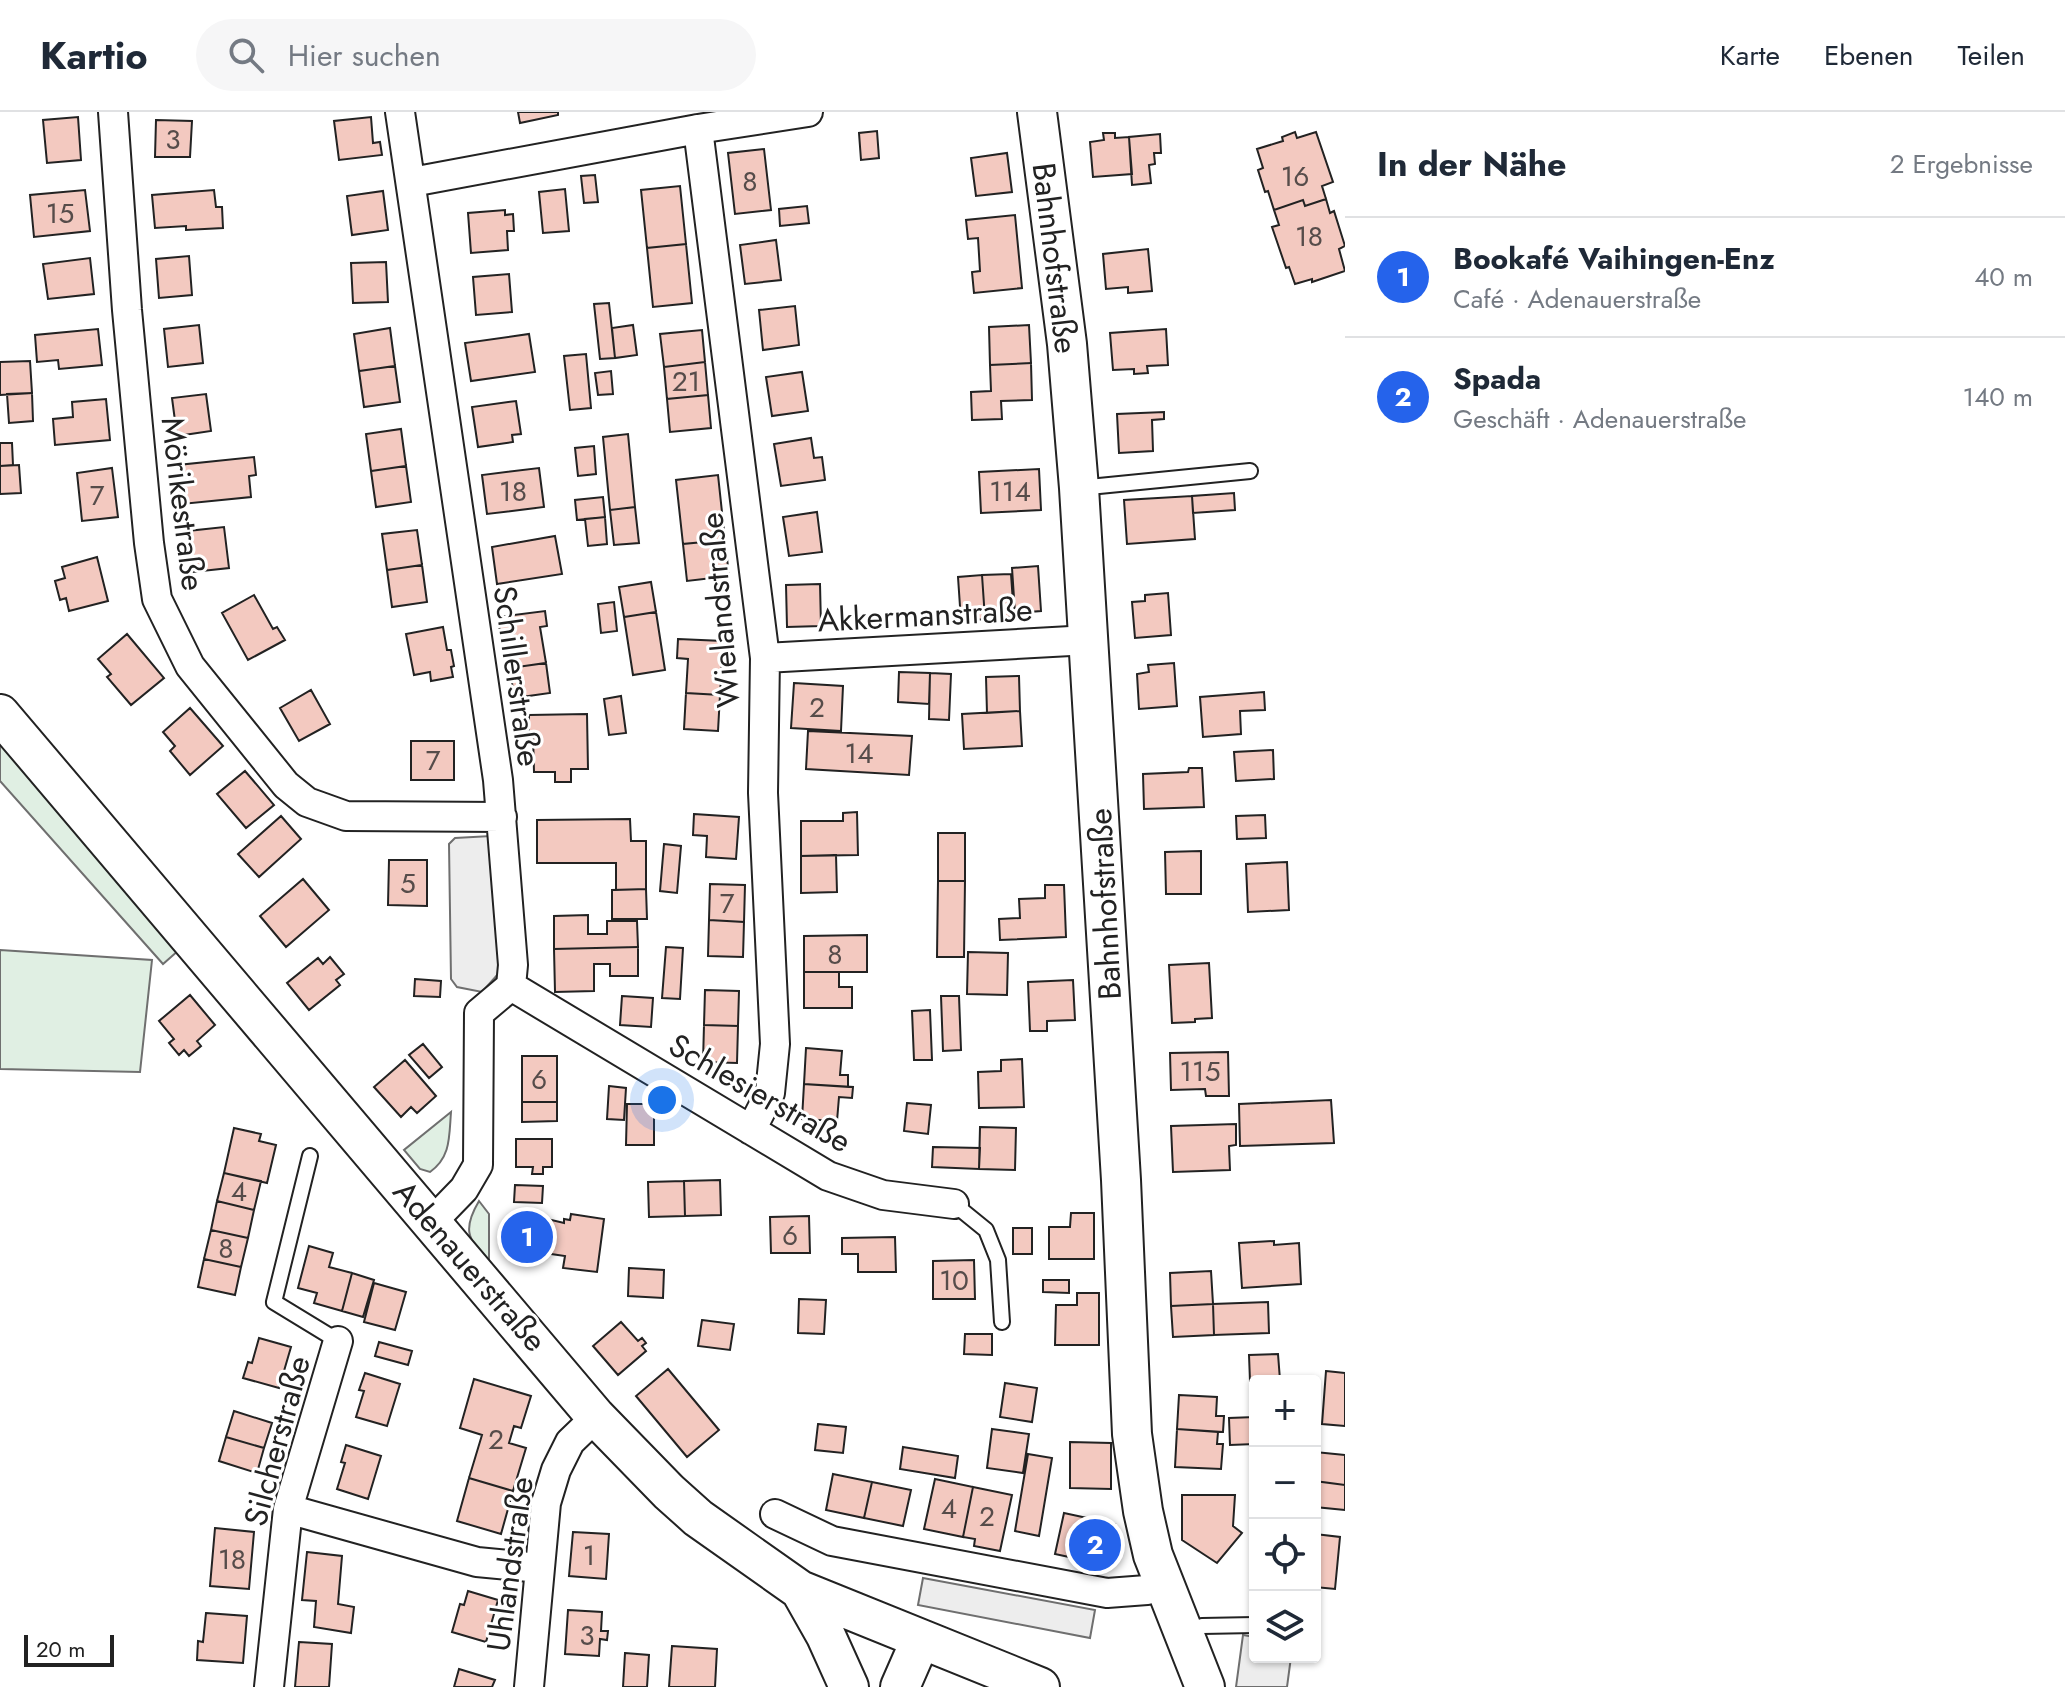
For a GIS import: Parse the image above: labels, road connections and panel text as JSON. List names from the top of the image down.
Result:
{
  "streets": {
    "main road": ["Bahnhofstraße", "Adenauerstraße"],
    "street": [
      "Mörikestraße",
      "Wielandstraße",
      "Akkermanstraße",
      "Schillerstraße",
      "Schlesierstraße",
      "Silcherstraße",
      "Uhlandstraße"
    ]
  },
  "crossings": [
    ["Bahnhofstraße", "Akkermanstraße"],
    ["Mörikestraße", "Schillerstraße"],
    ["Wielandstraße", "Akkermanstraße"],
    ["Wielandstraße", "Schlesierstraße"],
    ["Schillerstraße", "Schlesierstraße"],
    ["Adenauerstraße", "Uhlandstraße"]
  ],
  "house_numbers": [
    "3",
    "16",
    "8",
    "15",
    "18",
    "21",
    "18",
    "114",
    "7",
    "2",
    "14",
    "7",
    "5",
    "7",
    "8",
    "115",
    "6",
    "4",
    "6",
    "8",
    "10",
    "2",
    "4",
    "2",
    "1",
    "18",
    "3"
  ],
  "scale_bar": "20 m",
  "page": {
    "header": "Kartio",
    "search": "Hier suchen",
    "nav": ["Karte", "Ebenen", "Teilen"],
    "heading": ["In der Nähe", "2 Ergebnisse"],
    "list": [
      {
        "mark": "1",
        "name": "Bookafé Vaihingen-Enz",
        "note": "Café · Adenauerstraße",
        "value": "40 m"
      },
      {
        "mark": "2",
        "name": "Spada",
        "note": "Geschäft · Adenauerstraße",
        "value": "140 m"
      }
    ],
    "pins": ["1", "2"],
    "map_buttons": ["+", "−"],
    "scale": "20 m"
  }
}
